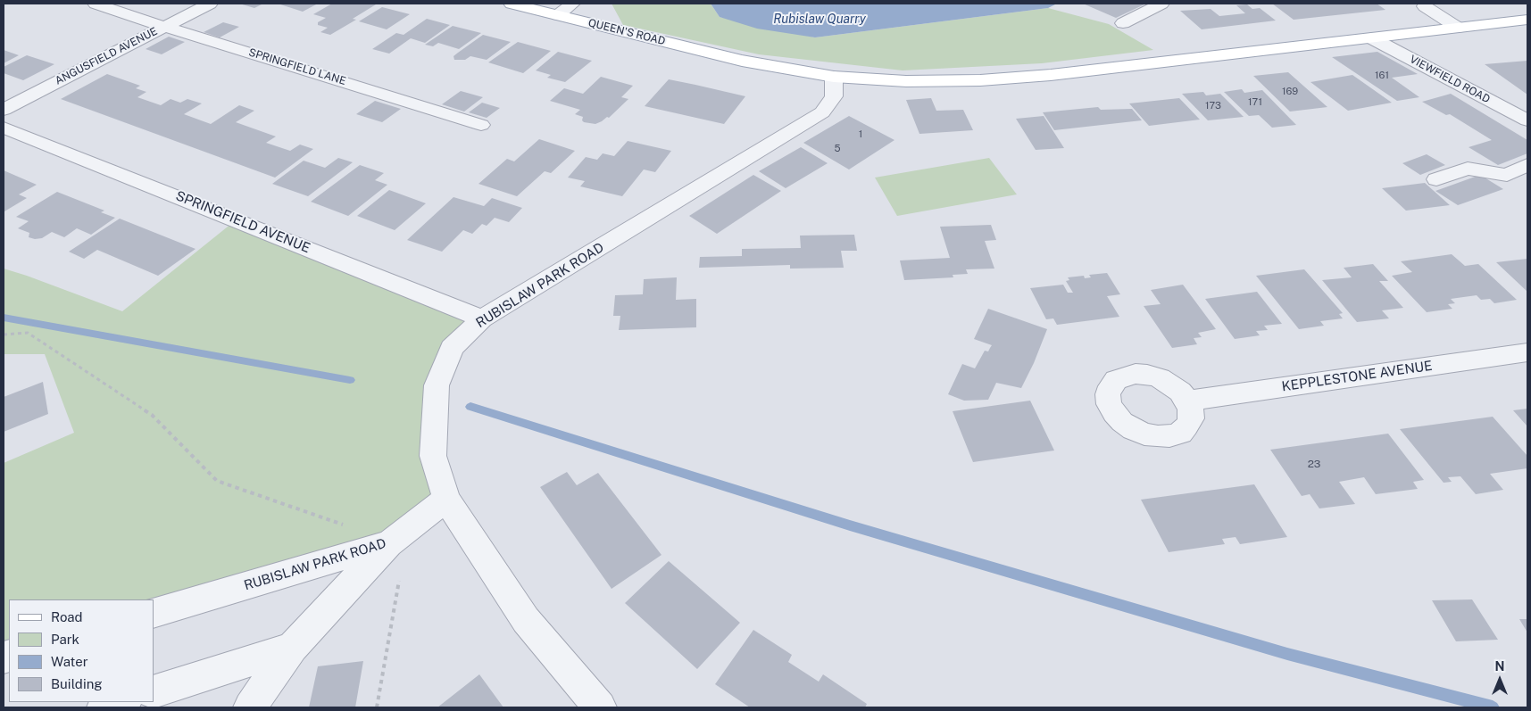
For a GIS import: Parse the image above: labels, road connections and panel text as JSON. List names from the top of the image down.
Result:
{
  "streets": {
    "main road": ["QUEEN'S ROAD"],
    "street": [
      "ANGUSFIELD AVENUE",
      "SPRINGFIELD LANE",
      "VIEWFIELD ROAD",
      "SPRINGFIELD AVENUE",
      "RUBISLAW PARK ROAD",
      "KEPPLESTONE AVENUE"
    ]
  },
  "crossings": [
    ["QUEEN'S ROAD", "VIEWFIELD ROAD"],
    ["QUEEN'S ROAD", "RUBISLAW PARK ROAD"],
    ["ANGUSFIELD AVENUE", "SPRINGFIELD LANE"],
    ["SPRINGFIELD AVENUE", "RUBISLAW PARK ROAD"]
  ],
  "water": ["Rubislaw Quarry"],
  "house_numbers": [
    "161",
    "169",
    "171",
    "173",
    "1",
    "5",
    "23"
  ],
  "legend": [
    "Road",
    "Park",
    "Water",
    "Building"
  ],
  "north": "top"
}
